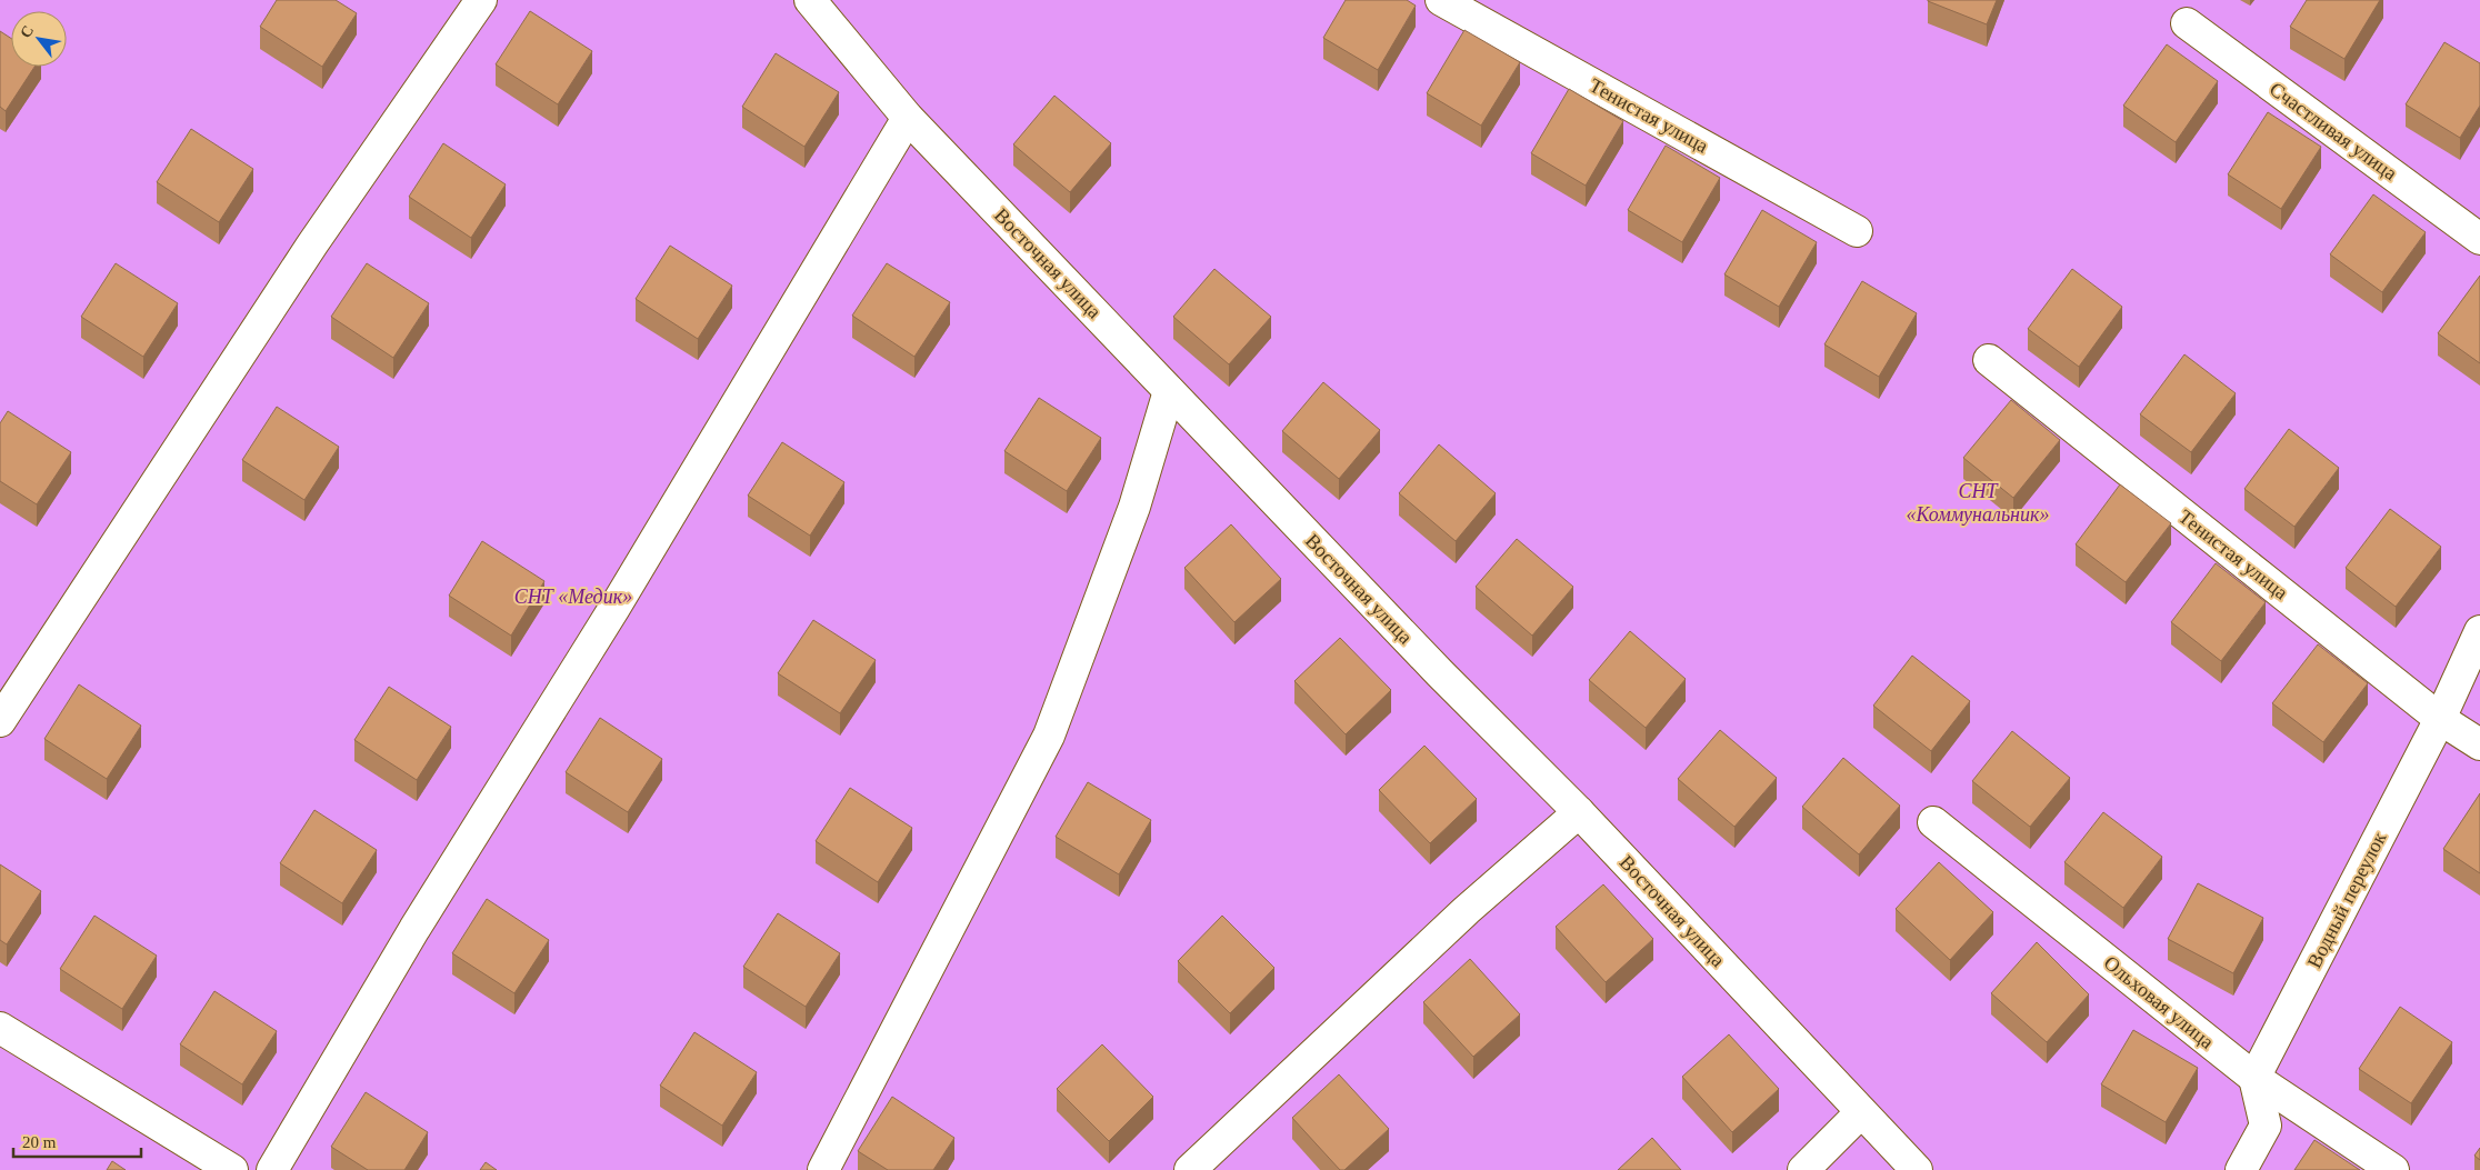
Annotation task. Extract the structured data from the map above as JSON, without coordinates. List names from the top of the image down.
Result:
{
  "streets": {
    "street": [
      "Тенистая улица",
      "Счастливая улица",
      "Восточная улица",
      "Водный переулок",
      "Ольховая улица"
    ]
  },
  "crossings": [
    ["Тенистая улица", "Водный переулок"],
    ["Водный переулок", "Ольховая улица"]
  ],
  "parks": ["СНТ «Коммунальник»", "СНТ «Медик»"],
  "scale_bar": "20 m",
  "north": "top left"
}
